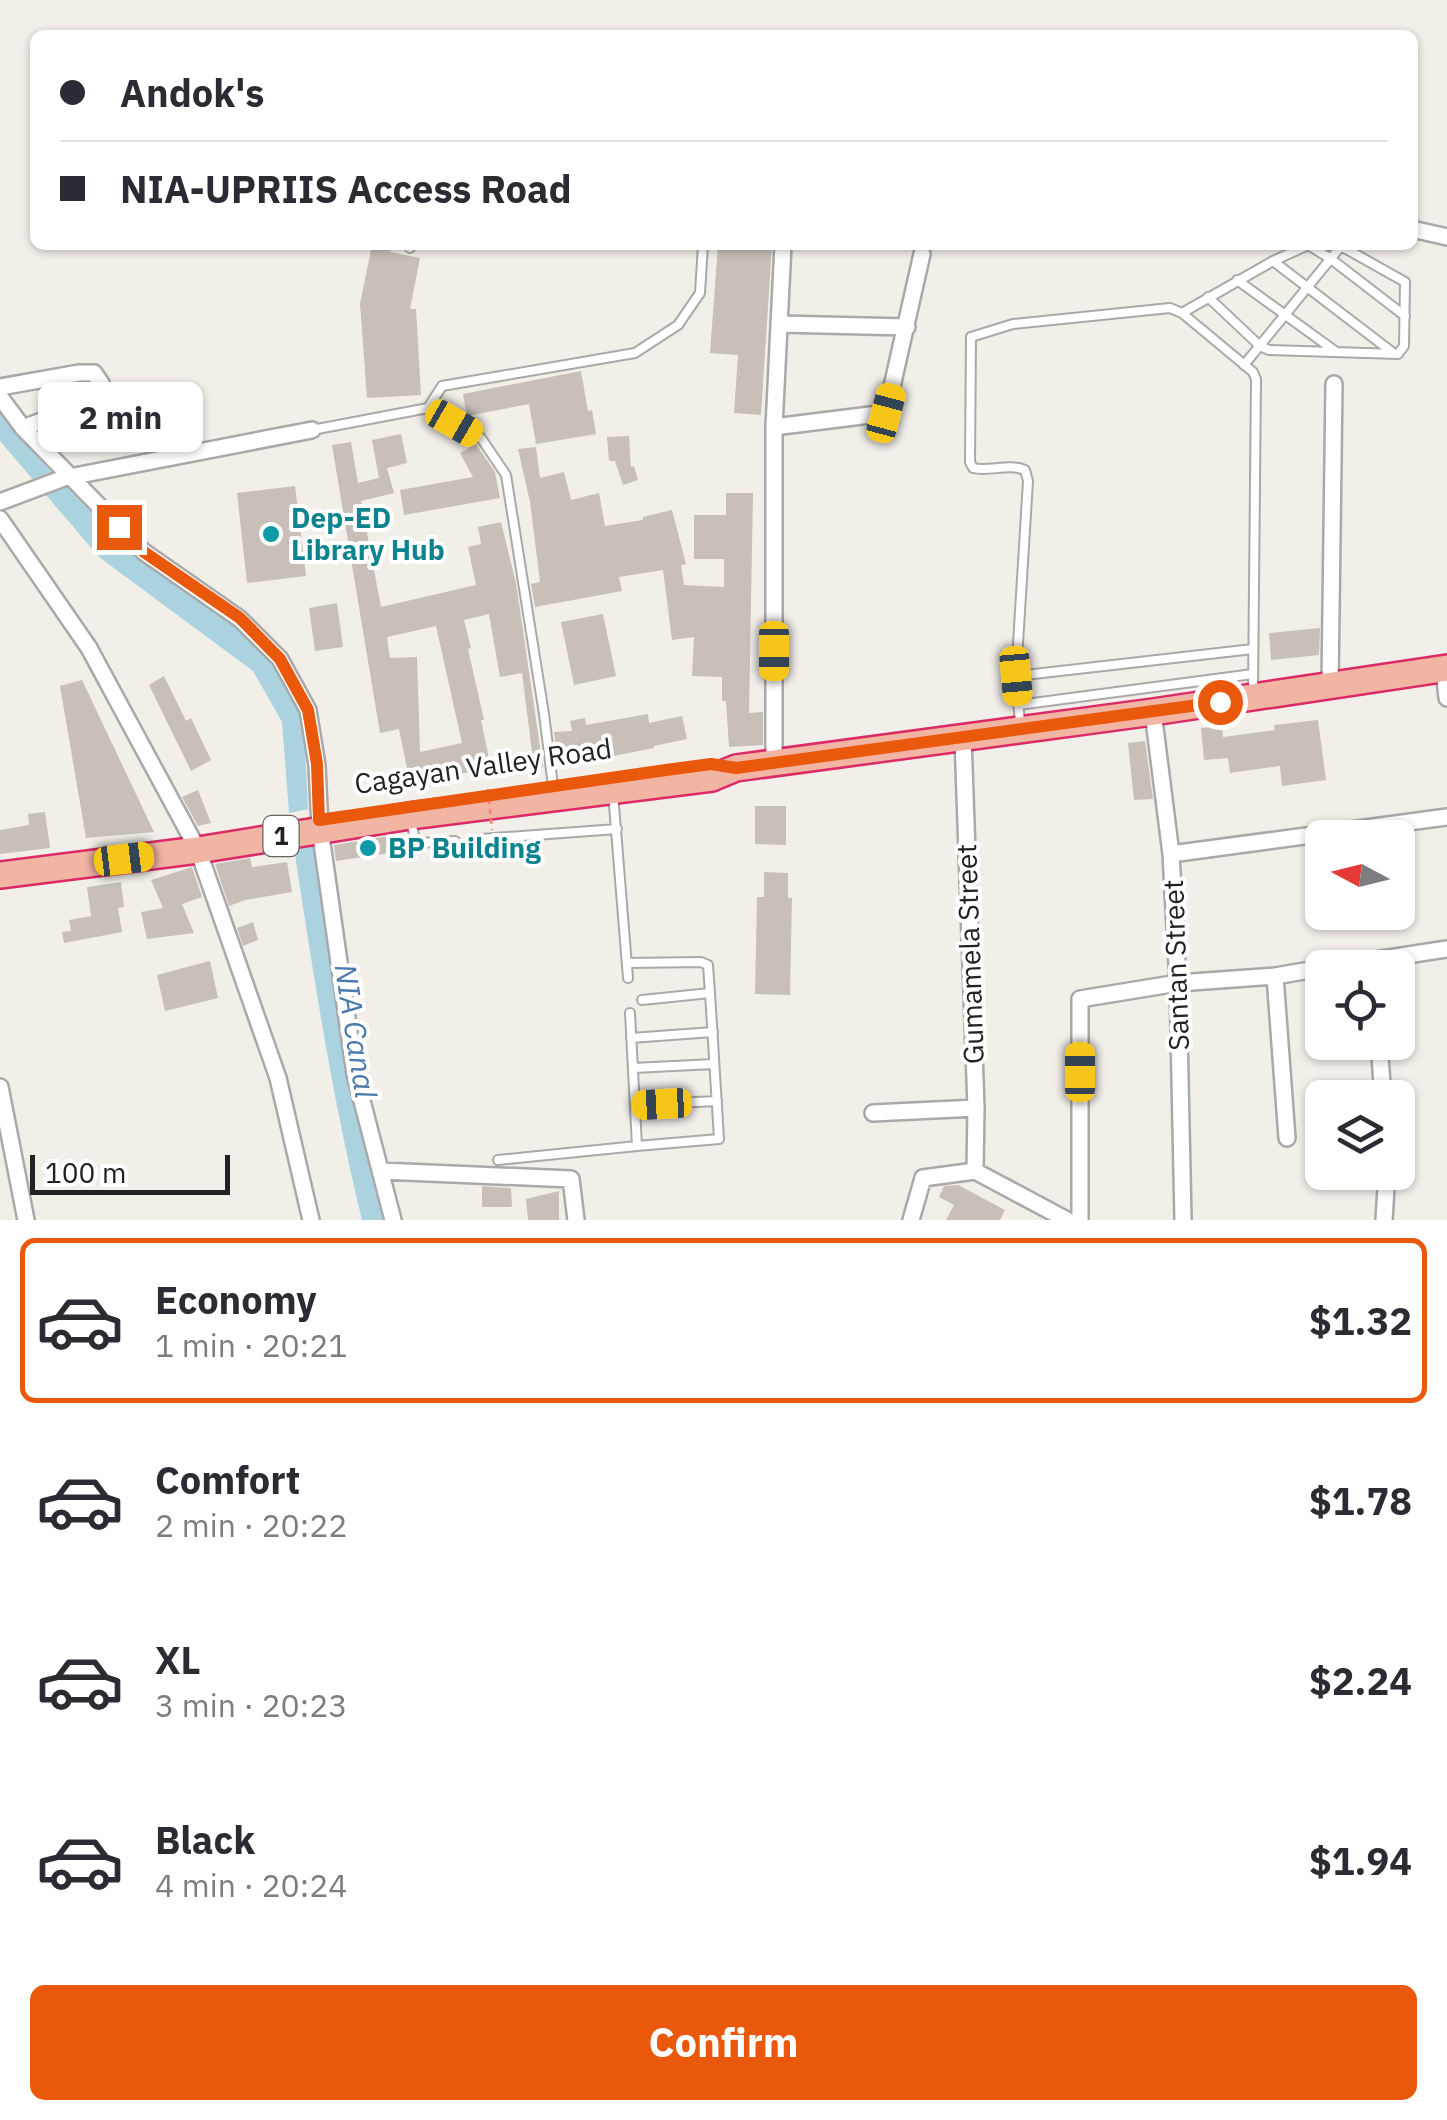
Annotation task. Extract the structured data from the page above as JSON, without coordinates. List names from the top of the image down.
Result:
{
  "streets": {
    "highway": ["Cagayan Valley Road", "1"],
    "street": ["Gumamela Street", "Santan Street"]
  },
  "crossings": [
    ["Cagayan Valley Road", "Gumamela Street"],
    ["Cagayan Valley Road", "Santan Street"]
  ],
  "water": ["NIA Canal"],
  "places": ["Dep-ED Library Hub", "BP Building"],
  "scale_bar": "100 m",
  "north": "left",
  "page": {
    "banner": ["Andok's", "NIA-UPRIIS Access Road"],
    "bubble": "2 min",
    "scale": "100 m",
    "list": [
      {
        "name": "Economy",
        "note": "1 min · 20:21",
        "value": "$1.32"
      },
      {
        "name": "Comfort",
        "note": "2 min · 20:22",
        "value": "$1.78"
      },
      {
        "name": "XL",
        "note": "3 min · 20:23",
        "value": "$2.24"
      },
      {
        "name": "Black",
        "note": "4 min · 20:24",
        "value": "$1.94"
      }
    ],
    "buttons": "Confirm"
  }
}
